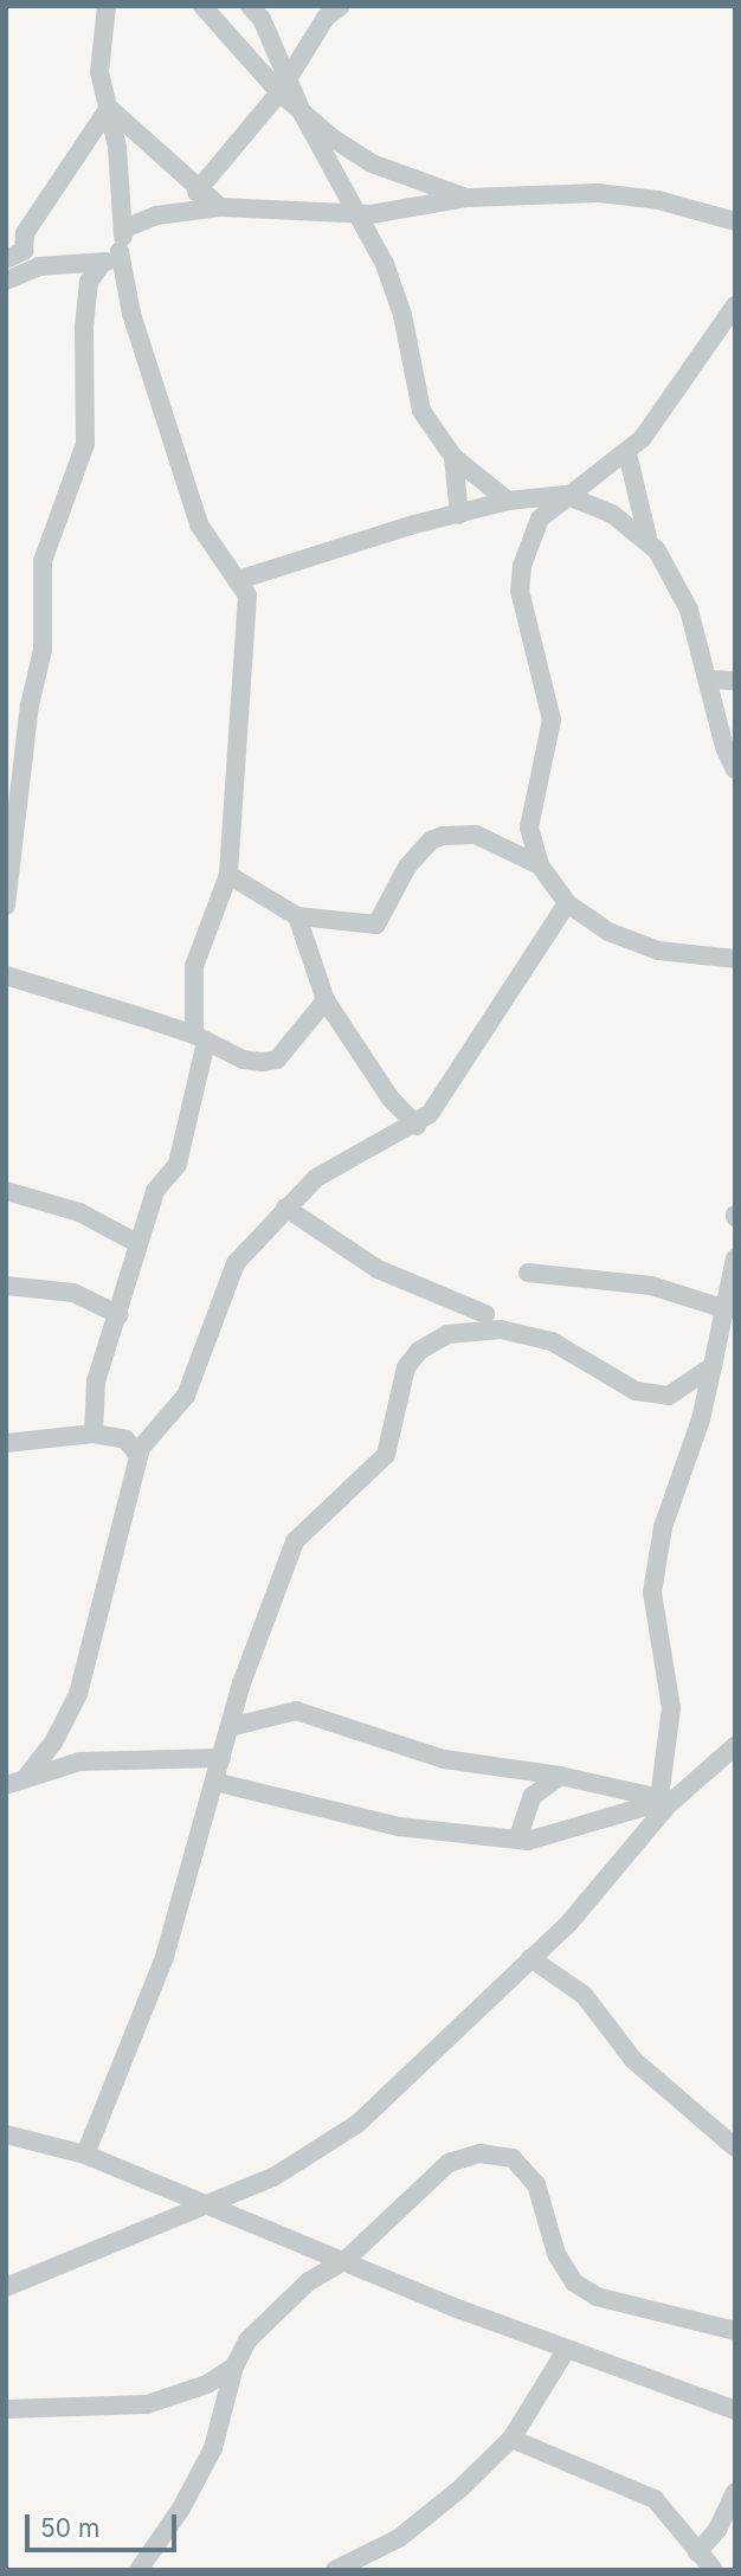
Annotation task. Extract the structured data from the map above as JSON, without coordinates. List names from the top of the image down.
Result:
{
  "scale_bar": "50 m"
}
